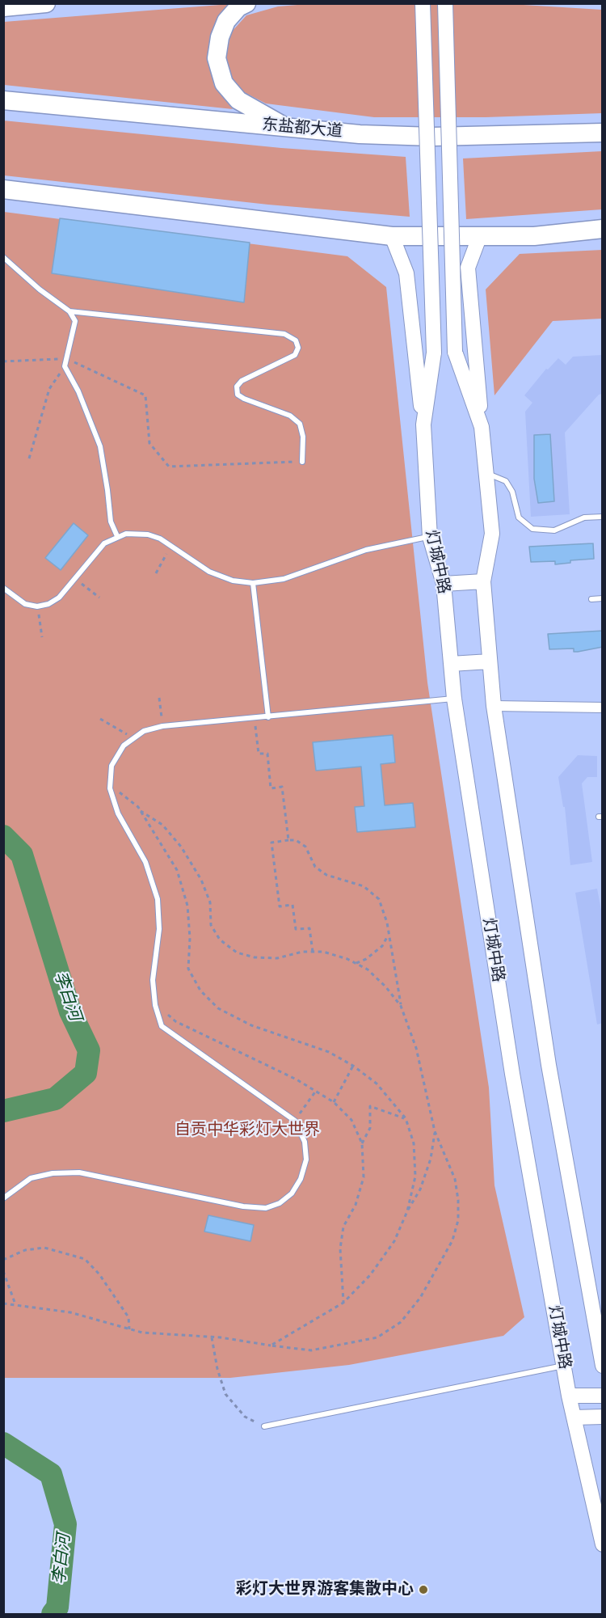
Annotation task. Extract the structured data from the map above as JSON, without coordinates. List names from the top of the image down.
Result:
{
  "streets": {
    "highway": ["东盐都大道"],
    "main road": ["灯城中路"]
  },
  "water": ["李白河"],
  "parks": ["自贡中华彩灯大世界"],
  "places": ["彩灯大世界游客集散中心"]
}
